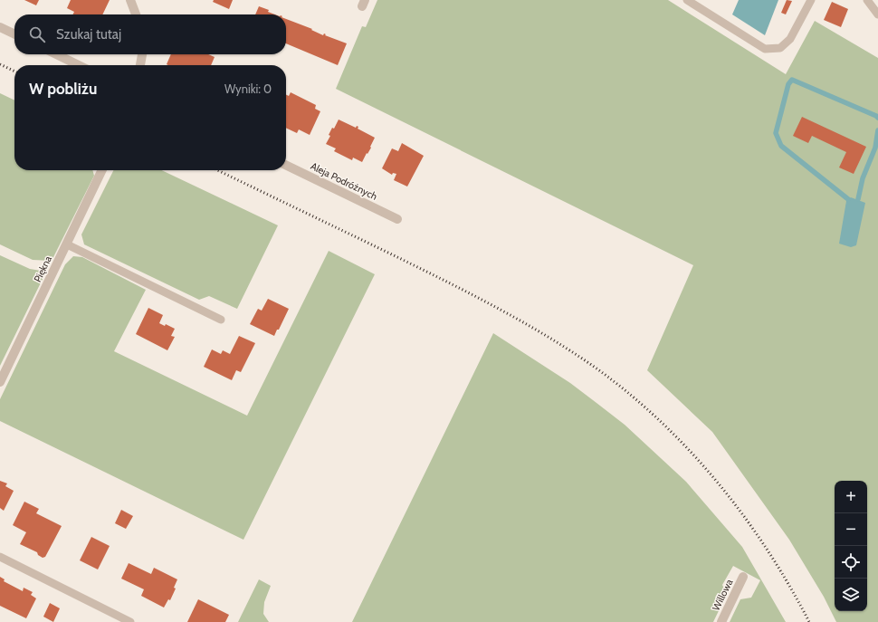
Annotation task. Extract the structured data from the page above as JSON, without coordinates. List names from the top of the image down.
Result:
{
  "streets": {
    "street": ["Aleja Podróżnych", "Piękna", "Willowa"]
  },
  "page": {
    "search": "Szukaj tutaj",
    "heading": ["W pobliżu", "Wyniki: 0"],
    "map_buttons": ["+", "−"]
  }
}
